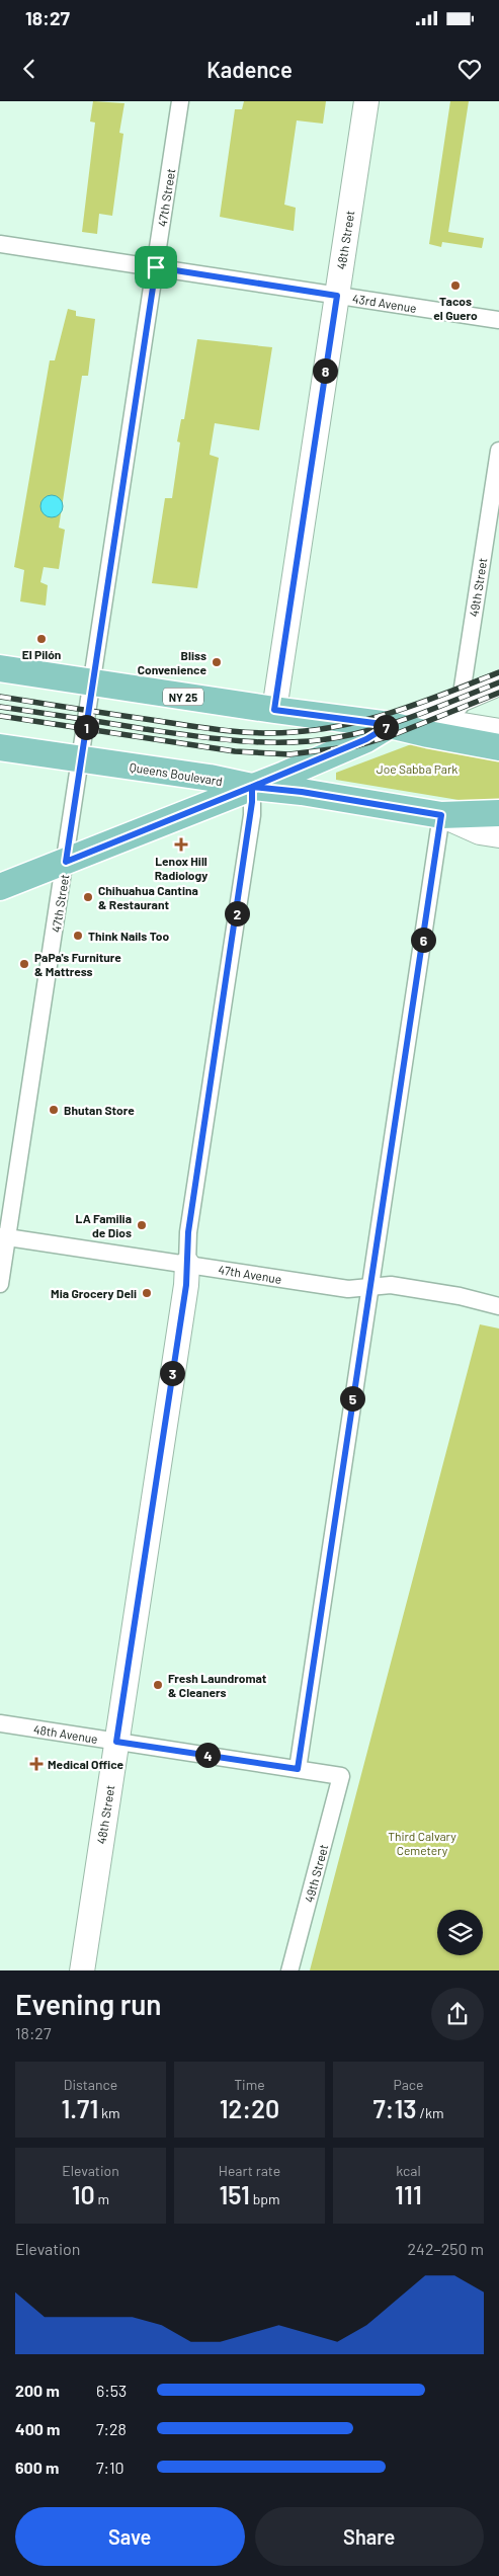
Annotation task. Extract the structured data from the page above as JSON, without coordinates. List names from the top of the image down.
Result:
{
  "streets": {
    "main road": ["NY 25", "Queens Boulevard"],
    "street": [
      "47th Street",
      "48th Street",
      "43rd Avenue",
      "49th Street",
      "47th Avenue",
      "48th Avenue"
    ]
  },
  "crossings": [
    ["47th Street", "43rd Avenue"],
    ["47th Street", "NY 25"],
    ["47th Street", "Queens Boulevard"],
    ["47th Street", "47th Avenue"],
    ["48th Street", "43rd Avenue"],
    ["48th Street", "NY 25"],
    ["48th Street", "Queens Boulevard"],
    ["48th Street", "47th Avenue"],
    ["48th Street", "48th Avenue"],
    ["49th Street", "48th Avenue"]
  ],
  "parks": ["Joe Sabba Park", "Third Calvary Cemetery"],
  "places": {
    "other": [
      "Tacos el Guero",
      "El Pilón",
      "Bliss Convenience",
      "Chihuahua Cantina & Restaurant",
      "Think Nails Too",
      "PaPa's Furniture & Mattress",
      "Bhutan Store",
      "LA Familia de Dios",
      "Mia Grocery Deli",
      "Fresh Laundromat & Cleaners"
    ],
    "health": ["Lenox Hill Radiology", "Medical Office"]
  },
  "page": {
    "status": "18:27",
    "header": "Kadence",
    "pins": [
      "8",
      "1",
      "7",
      "2",
      "6",
      "3",
      "5",
      "4"
    ],
    "heading": ["Evening run", "18:27"],
    "stats": [
      ["Distance", "1.71 km"],
      ["Time", "12:20"],
      ["Pace", "7:13 /km"],
      ["Elevation", "10 m"],
      ["Heart rate", "151 bpm"],
      ["kcal", "111"]
    ],
    "chart": ["Elevation", "242–250 m"],
    "list": [
      {
        "name": "200 m",
        "note": "6:53"
      },
      {
        "name": "400 m",
        "note": "7:28"
      },
      {
        "name": "600 m",
        "note": "7:10"
      }
    ],
    "buttons": ["Save", "Share"]
  }
}
